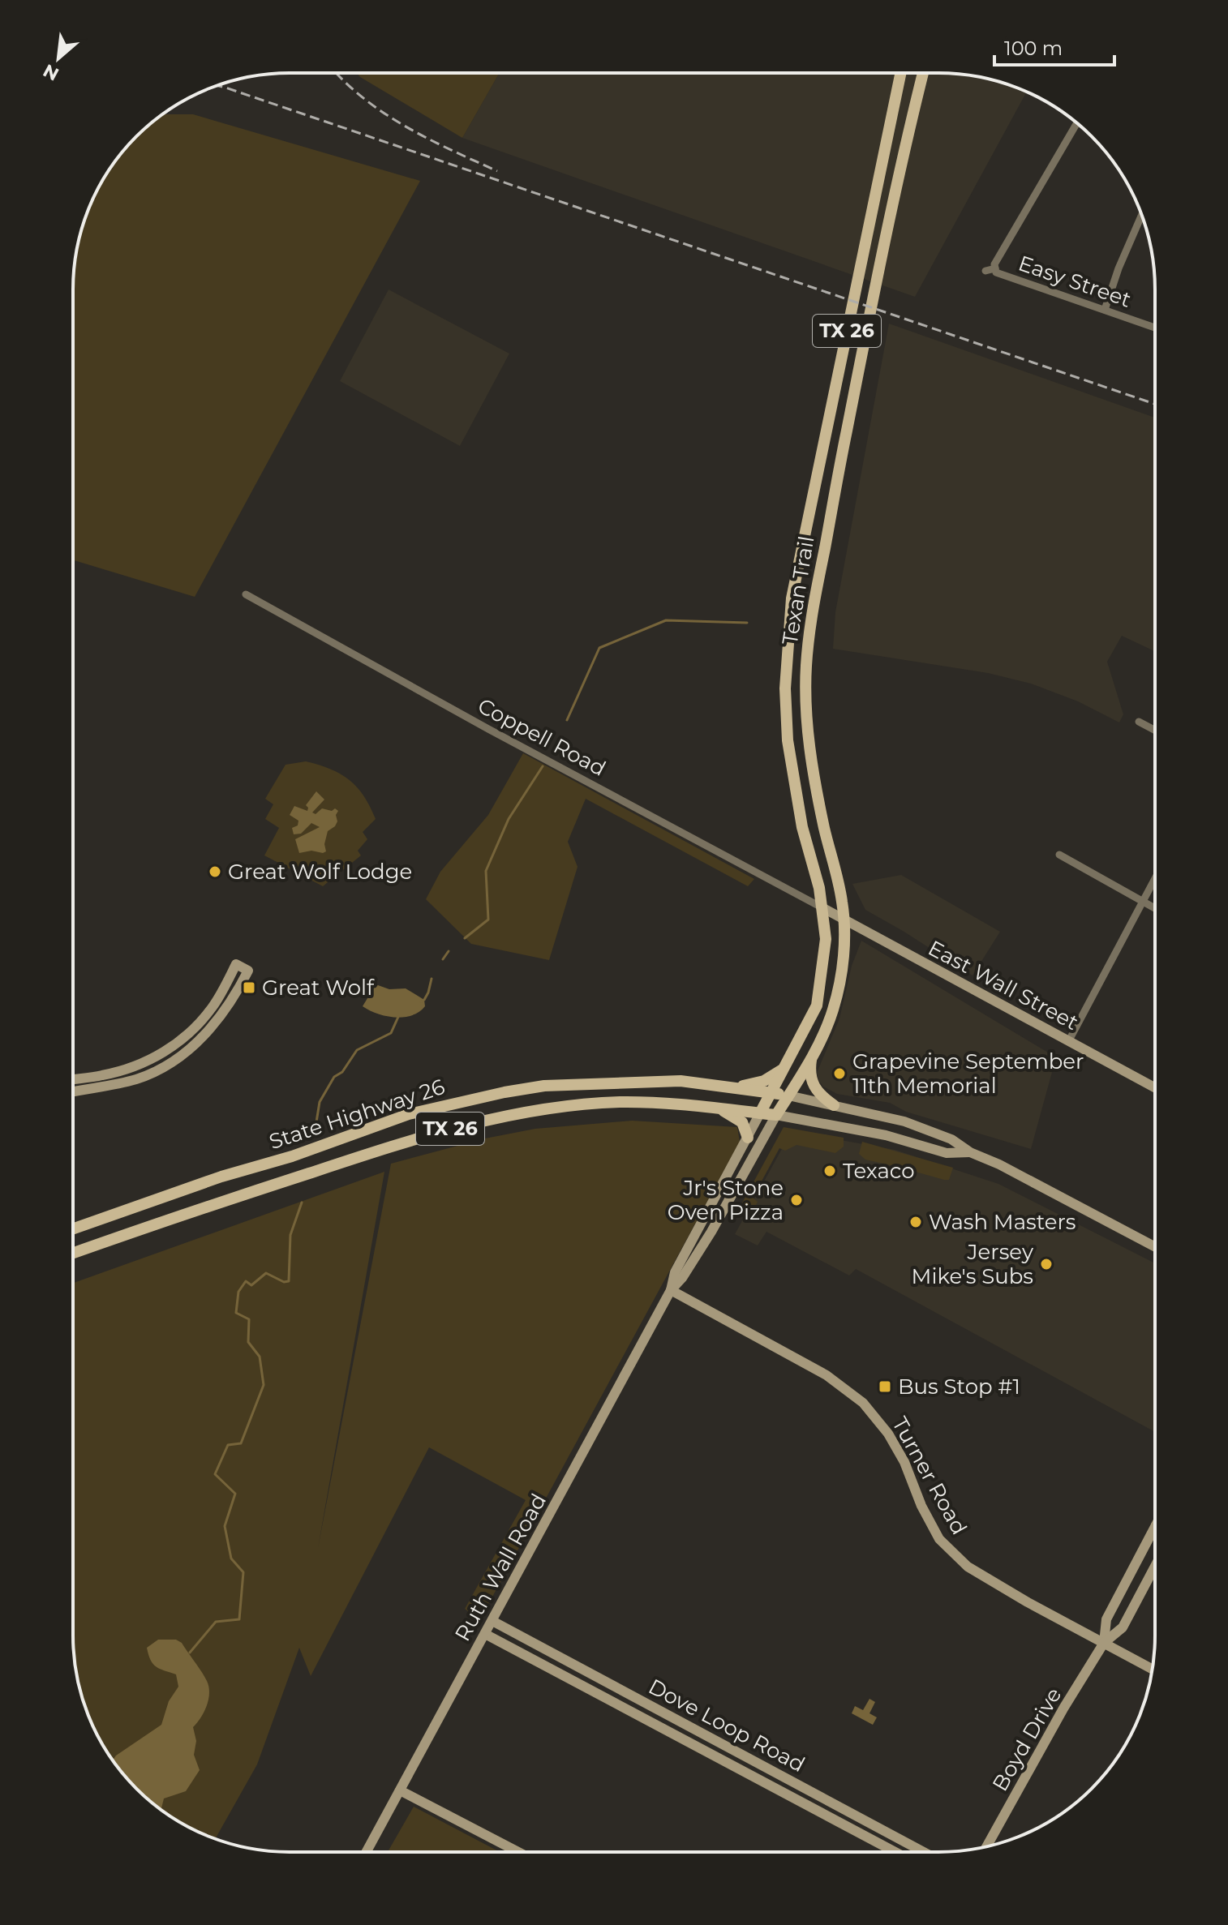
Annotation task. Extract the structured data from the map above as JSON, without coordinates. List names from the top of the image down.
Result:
{
  "streets": {
    "main road": ["TX 26", "Texan Trail", "State Highway 26"],
    "street": [
      "Easy Street",
      "Coppell Road",
      "East Wall Street",
      "Turner Road",
      "Ruth Wall Road",
      "Dove Loop Road",
      "Boyd Drive"
    ]
  },
  "crossings": [
    ["TX 26", "Texan Trail"],
    ["TX 26", "State Highway 26"],
    ["Texan Trail", "Coppell Road"],
    ["Texan Trail", "East Wall Street"],
    ["Texan Trail", "State Highway 26"],
    ["Texan Trail", "Ruth Wall Road"],
    ["Coppell Road", "East Wall Street"],
    ["State Highway 26", "Ruth Wall Road"],
    ["Turner Road", "Ruth Wall Road"],
    ["Turner Road", "Boyd Drive"],
    ["Ruth Wall Road", "Dove Loop Road"]
  ],
  "places": {
    "other": [
      "Great Wolf Lodge",
      "Grapevine September 11th Memorial",
      "Texaco",
      "Jr's Stone Oven Pizza",
      "Wash Masters",
      "Jersey Mike's Subs"
    ],
    "transit": ["Great Wolf", "Bus Stop #1"]
  },
  "scale_bar": "100 m",
  "north": "bottom left"
}
